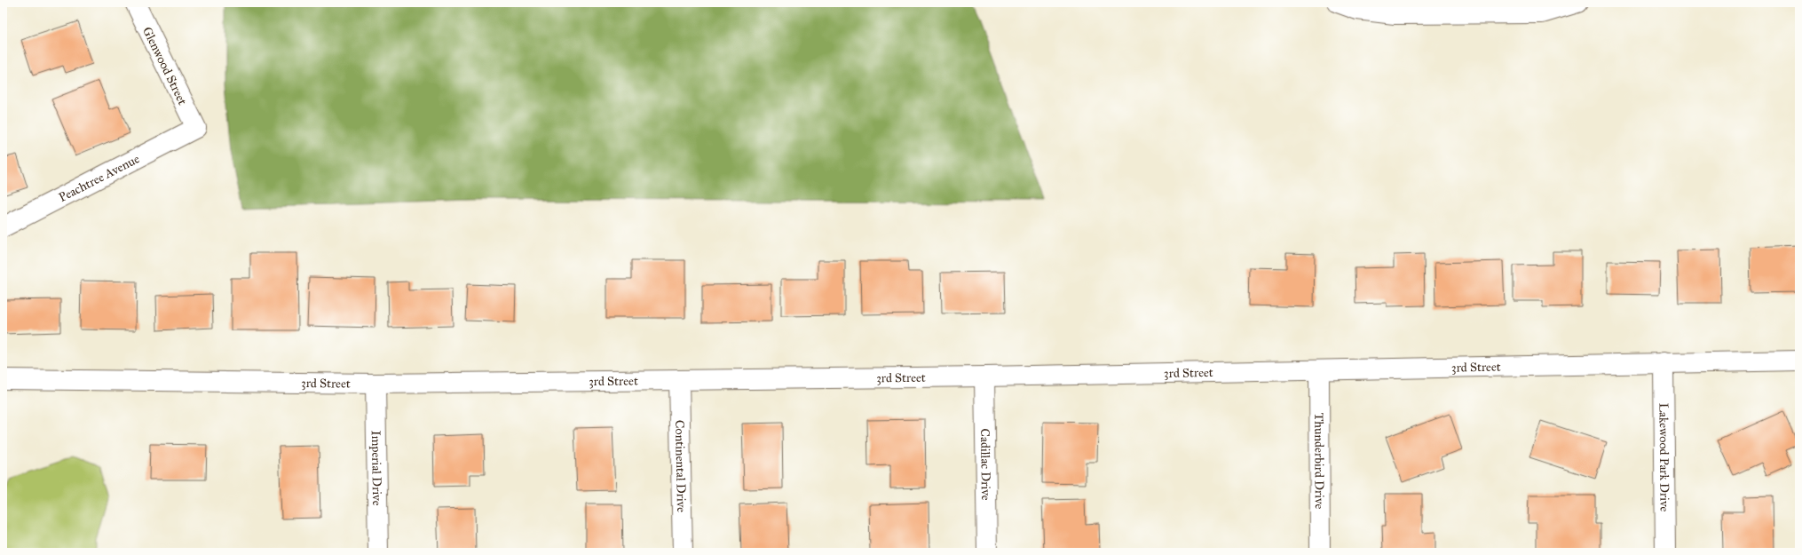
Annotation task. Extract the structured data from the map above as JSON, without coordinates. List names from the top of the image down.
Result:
{
  "streets": {
    "street": [
      "Glenwood Street",
      "Peachtree Avenue",
      "3rd Street",
      "Lakewood Park Drive",
      "Thunderbird Drive",
      "Cadillac Drive",
      "Continental Drive",
      "Imperial Drive"
    ]
  },
  "crossings": [
    ["Glenwood Street", "Peachtree Avenue"],
    ["3rd Street", "Lakewood Park Drive"],
    ["3rd Street", "Thunderbird Drive"],
    ["3rd Street", "Cadillac Drive"],
    ["3rd Street", "Continental Drive"],
    ["3rd Street", "Imperial Drive"]
  ]
}
